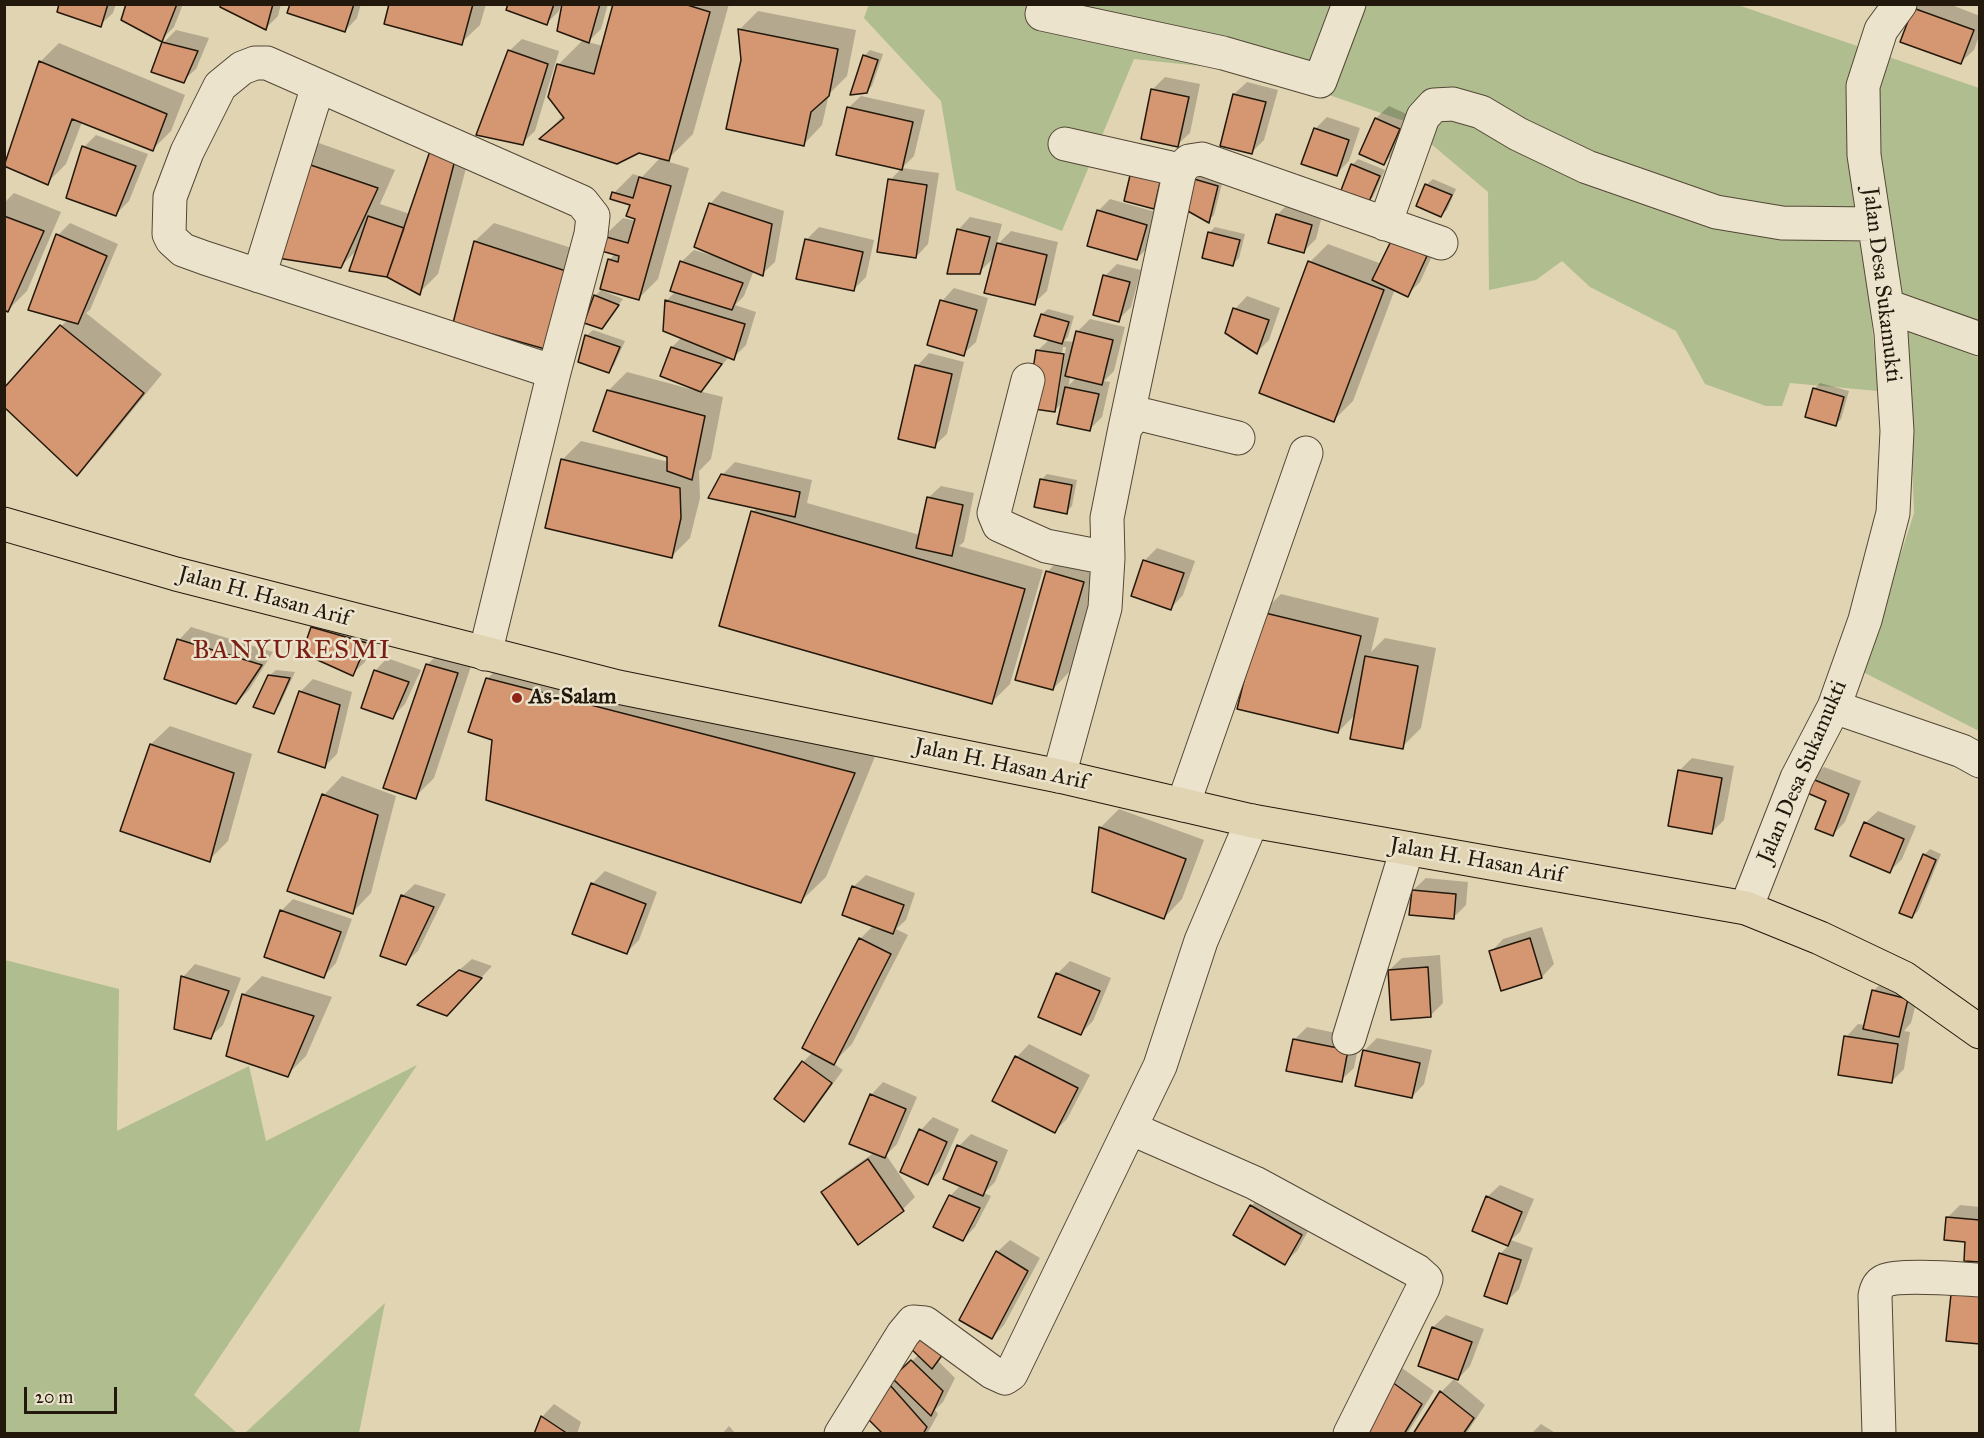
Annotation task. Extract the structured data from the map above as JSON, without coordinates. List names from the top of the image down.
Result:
{
  "streets": {
    "main road": ["Jalan H. Hasan Arif"],
    "street": ["Jalan Desa Sukamukti"]
  },
  "crossings": [
    ["Jalan Desa Sukamukti", "Jalan H. Hasan Arif"]
  ],
  "districts": ["BANYURESMI"],
  "places": ["As-Salam"],
  "scale_bar": "20 m"
}
